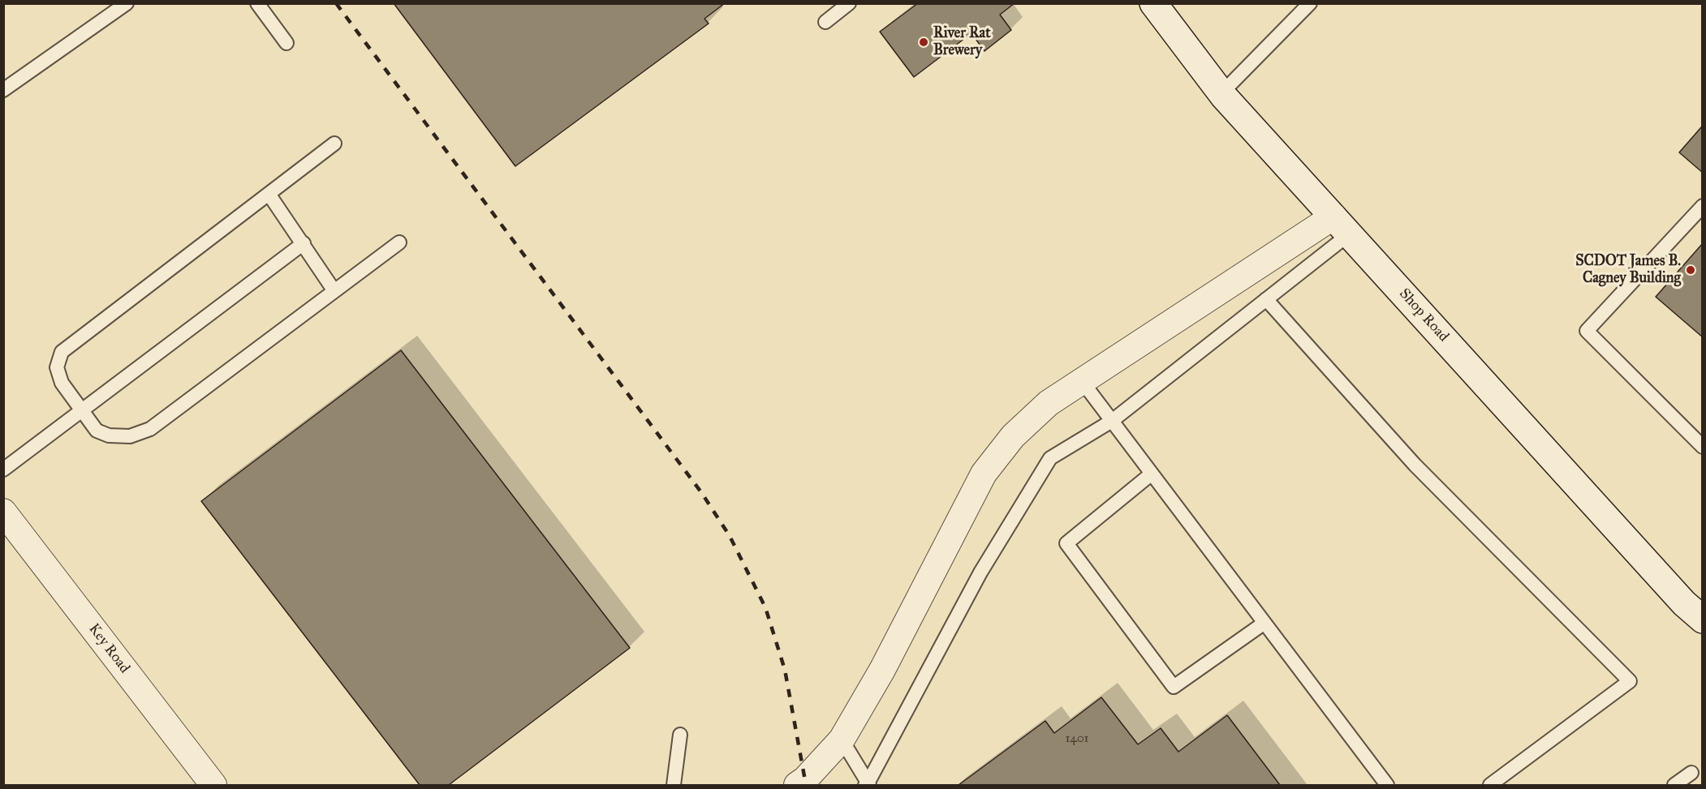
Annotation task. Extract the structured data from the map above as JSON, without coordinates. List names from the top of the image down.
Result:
{
  "streets": {
    "street": ["Shop Road", "Key Road"]
  },
  "places": ["River Rat Brewery", "SCDOT James B. Cagney Building"],
  "house_numbers": ["1401"]
}
